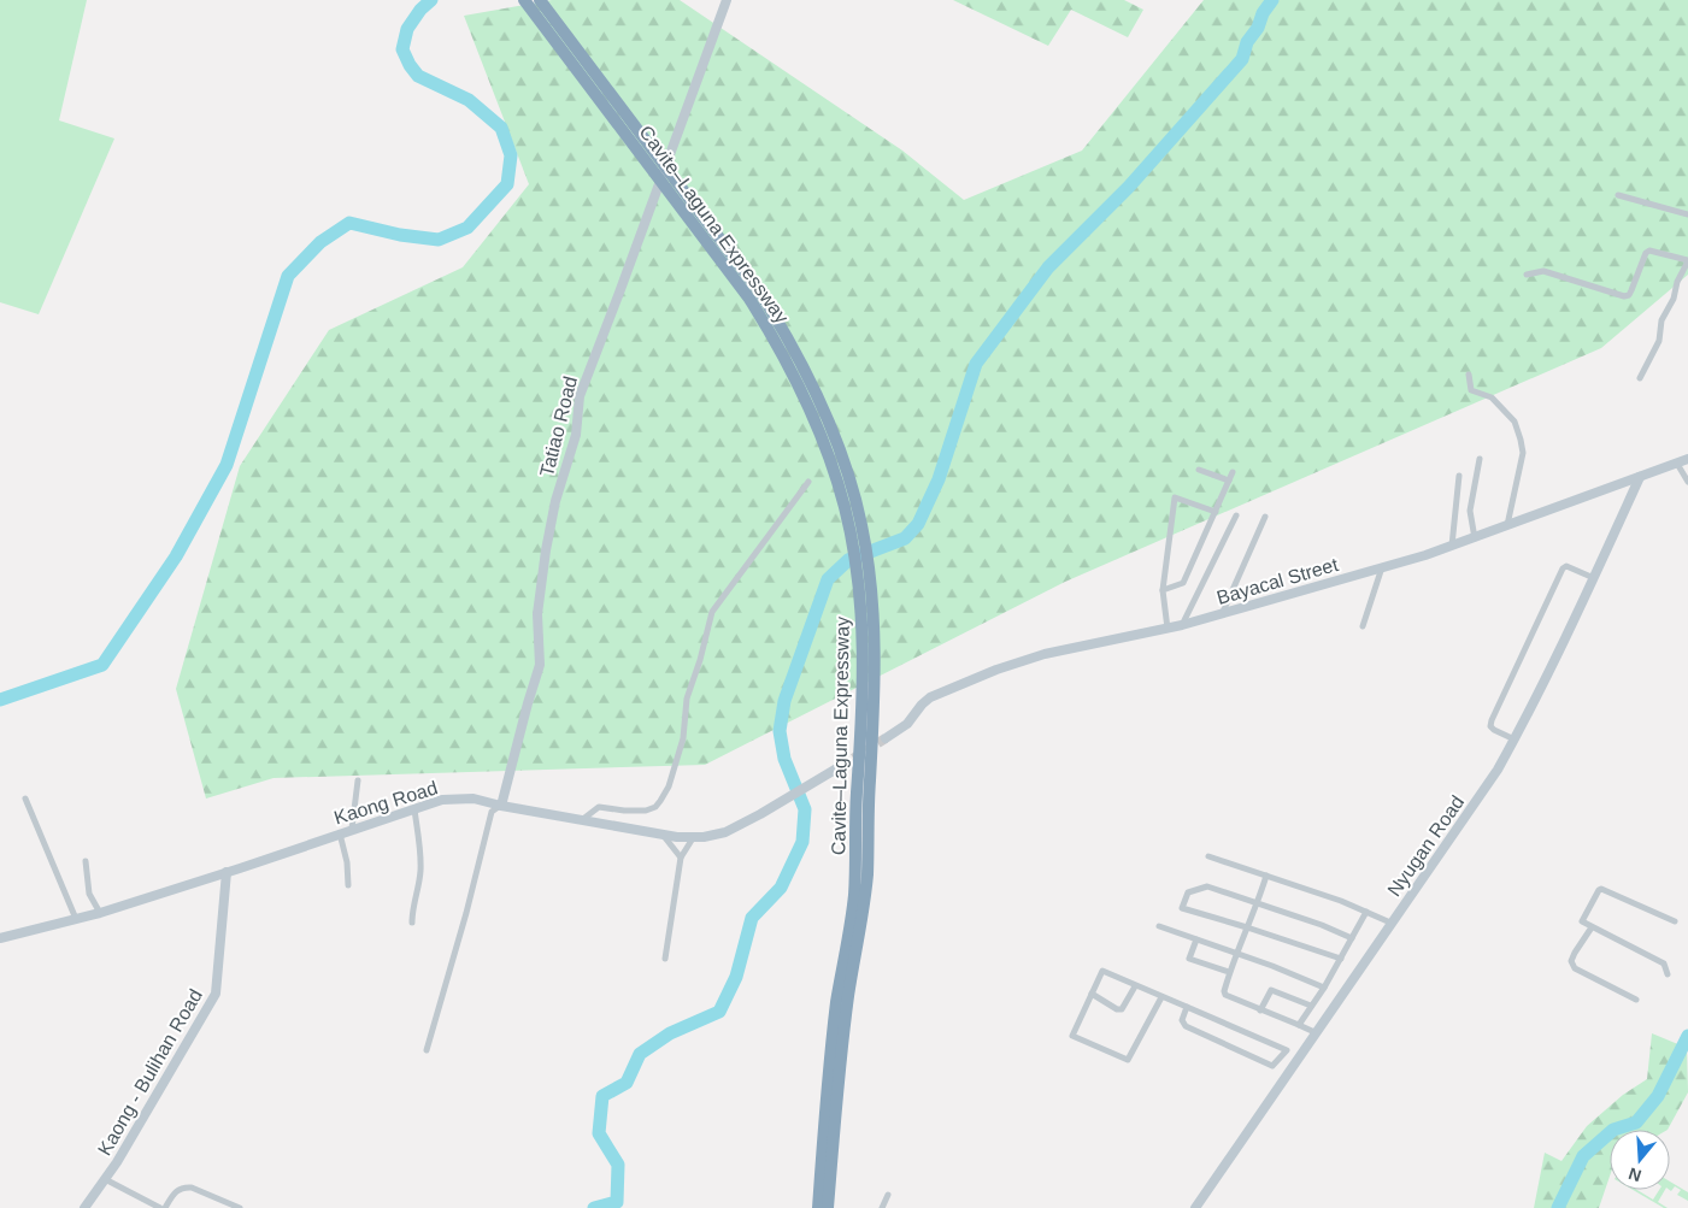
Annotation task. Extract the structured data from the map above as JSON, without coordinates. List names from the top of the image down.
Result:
{
  "streets": {
    "highway": ["Cavite–Laguna Expressway"],
    "main road": [
      "Tatiao Road",
      "Bayacal Street",
      "Kaong Road",
      "Nyugan Road",
      "Kaong - Bulihan Road"
    ]
  },
  "crossings": [
    ["Tatiao Road", "Kaong Road"],
    ["Bayacal Street", "Nyugan Road"],
    ["Kaong Road", "Kaong - Bulihan Road"]
  ],
  "north": "bottom"
}
